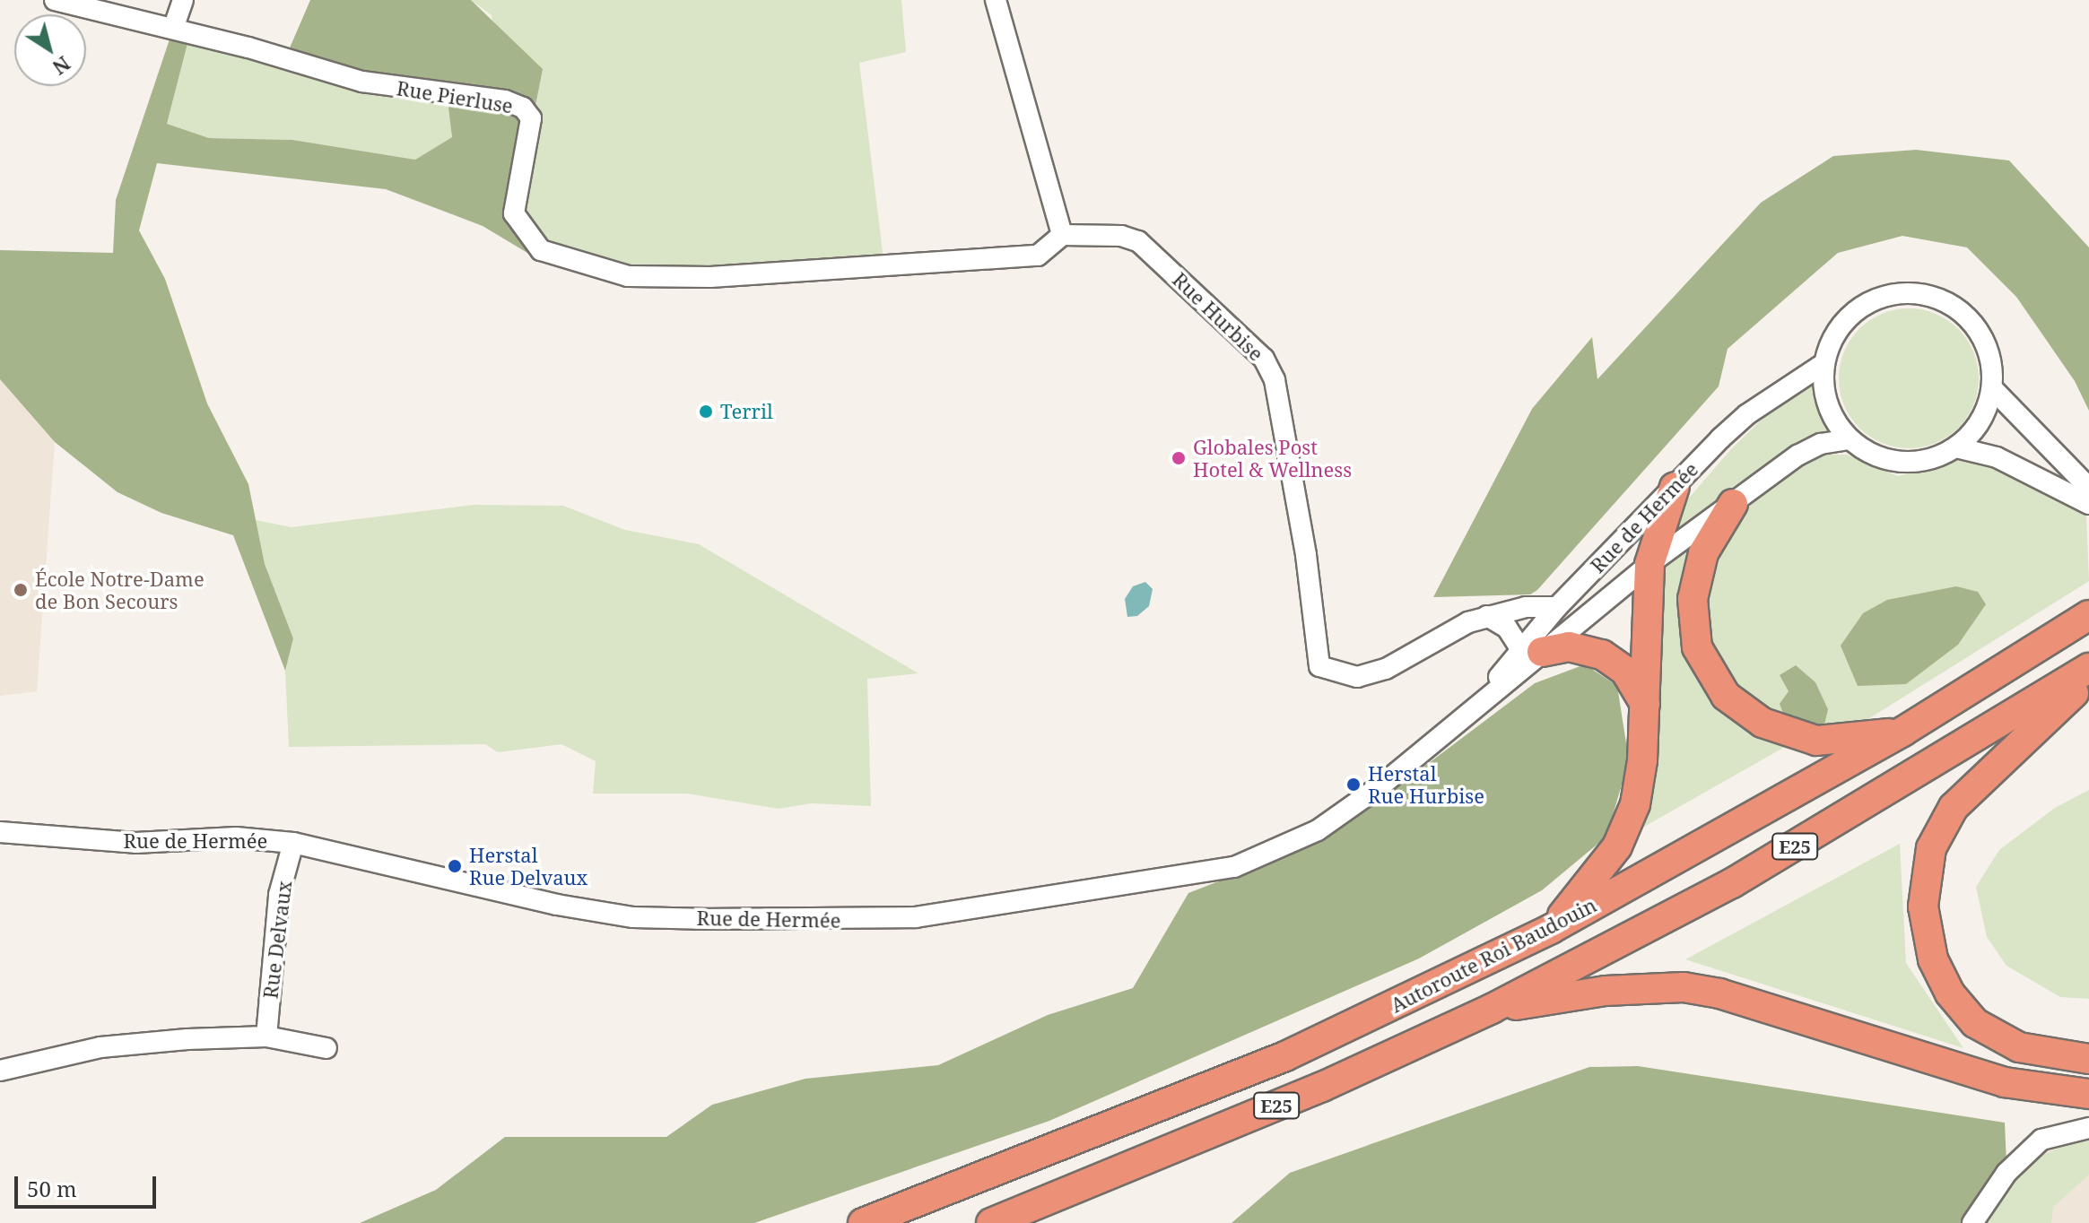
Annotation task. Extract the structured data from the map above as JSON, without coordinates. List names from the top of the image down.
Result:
{
  "streets": {
    "highway": ["E25", "Autoroute Roi Baudouin"],
    "street": [
      "Rue Pierluse",
      "Rue Hurbise",
      "Rue de Hermée",
      "Rue Delvaux"
    ]
  },
  "crossings": [
    ["Rue Pierluse", "Rue Hurbise"],
    ["Rue Hurbise", "Rue de Hermée"],
    ["Rue de Hermée", "Rue Delvaux"]
  ],
  "places": [
    "Terril",
    "Globales Post Hotel & Wellness",
    "École Notre-Dame de Bon Secours",
    "Herstal Rue Hurbise",
    "Herstal Rue Delvaux"
  ],
  "scale_bar": "50 m",
  "north": "bottom right"
}
